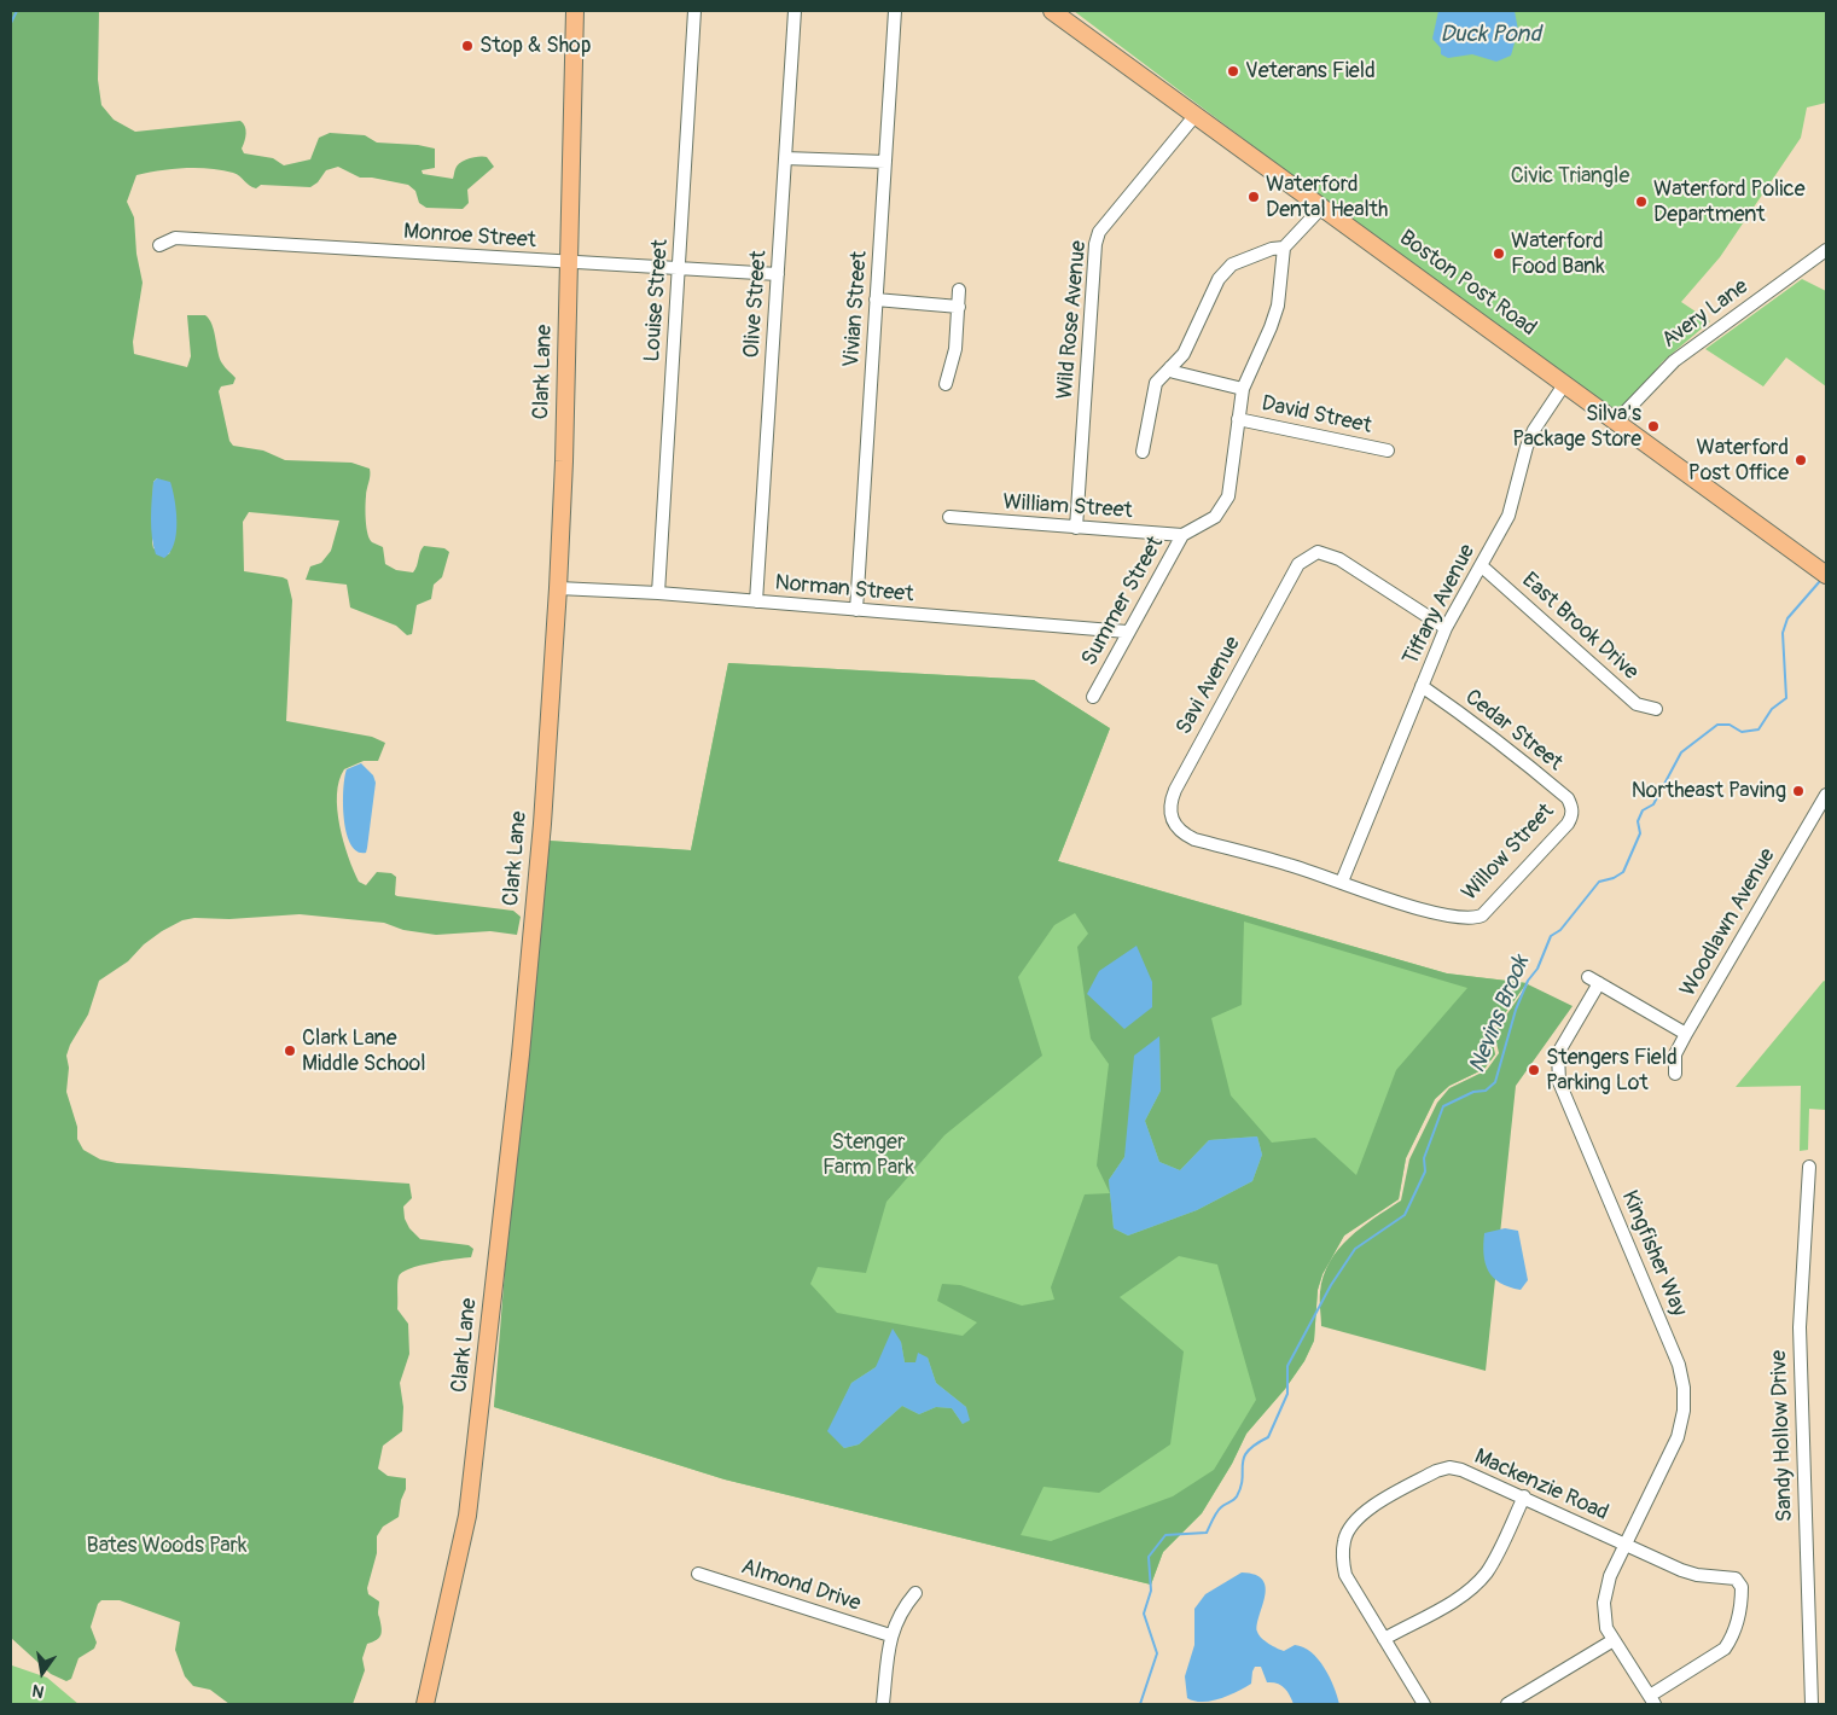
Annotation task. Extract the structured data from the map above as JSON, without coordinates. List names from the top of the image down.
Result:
{
  "streets": {
    "main road": ["Boston Post Road", "Clark Lane"],
    "street": [
      "Monroe Street",
      "Louise Street",
      "Olive Street",
      "Vivian Street",
      "Avery Lane",
      "Wild Rose Avenue",
      "David Street",
      "William Street",
      "Norman Street",
      "Summer Street",
      "Tiffany Avenue",
      "East Brook Drive",
      "Savi Avenue",
      "Cedar Street",
      "Willow Street",
      "Woodlawn Avenue",
      "Kingfisher Way",
      "Sandy Hollow Drive",
      "Mackenzie Road",
      "Almond Drive"
    ]
  },
  "crossings": [
    ["Monroe Street", "Louise Street"],
    ["Monroe Street", "Olive Street"],
    ["Monroe Street", "Clark Lane"],
    ["Boston Post Road", "Avery Lane"],
    ["Boston Post Road", "Wild Rose Avenue"],
    ["Boston Post Road", "Tiffany Avenue"],
    ["Louise Street", "Norman Street"],
    ["Olive Street", "Norman Street"],
    ["Vivian Street", "Norman Street"],
    ["Wild Rose Avenue", "William Street"],
    ["Clark Lane", "Norman Street"],
    ["David Street", "Summer Street"],
    ["William Street", "Summer Street"],
    ["Norman Street", "Summer Street"],
    ["Tiffany Avenue", "East Brook Drive"],
    ["Tiffany Avenue", "Savi Avenue"],
    ["Tiffany Avenue", "Cedar Street"],
    ["Savi Avenue", "Willow Street"],
    ["Cedar Street", "Willow Street"],
    ["Woodlawn Avenue", "Kingfisher Way"],
    ["Kingfisher Way", "Mackenzie Road"]
  ],
  "water": ["Duck Pond", "Nevins Brook"],
  "parks": ["Civic Triangle", "Stenger Farm Park", "Bates Woods Park"],
  "places": [
    "Stop & Shop",
    "Veterans Field",
    "Waterford Dental Health",
    "Waterford Police Department",
    "Waterford Food Bank",
    "Silva's Package Store",
    "Waterford Post Office",
    "Northeast Paving",
    "Clark Lane Middle School",
    "Stengers Field Parking Lot"
  ],
  "north": "bottom"
}
